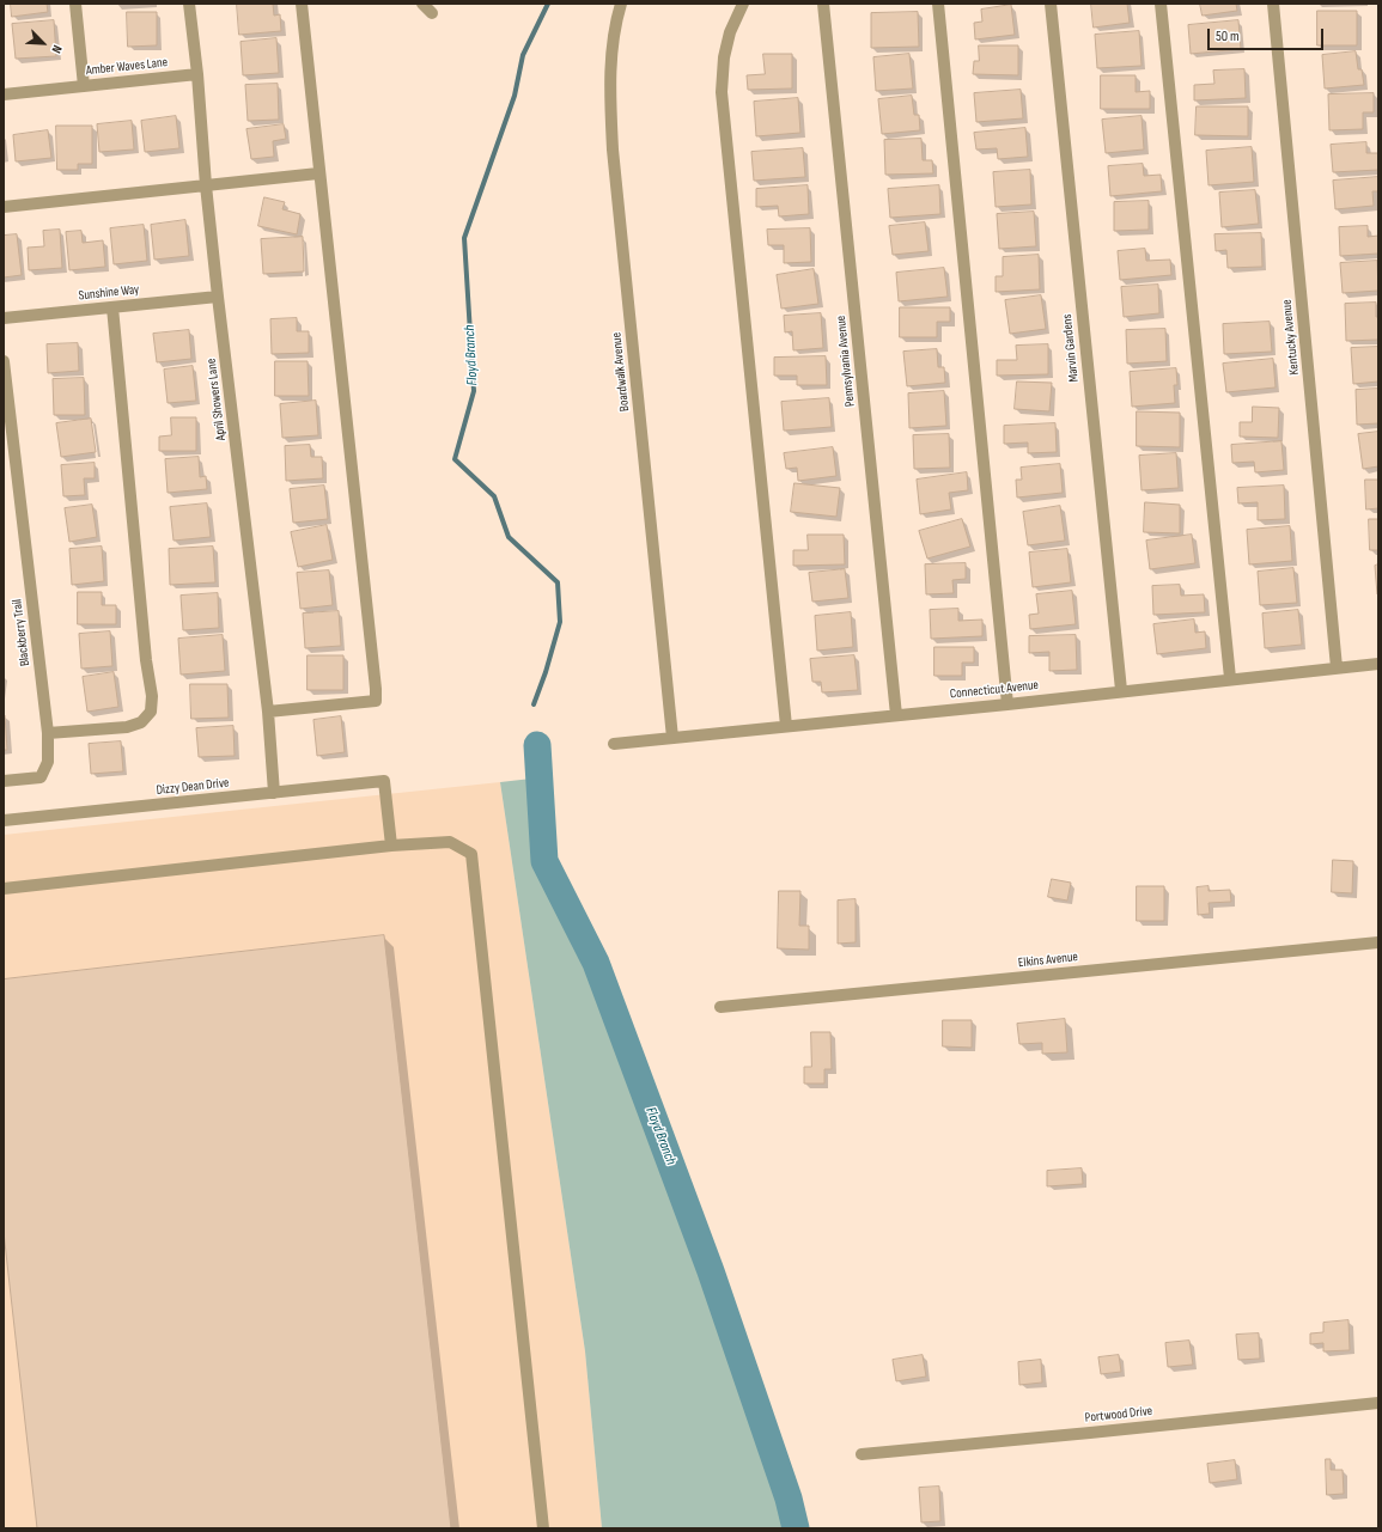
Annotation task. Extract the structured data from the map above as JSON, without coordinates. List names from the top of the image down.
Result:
{
  "streets": {
    "street": [
      "Amber Waves Lane",
      "Sunshine Way",
      "Kentucky Avenue",
      "Marvin Gardens",
      "Pennsylvania Avenue",
      "Boardwalk Avenue",
      "April Showers Lane",
      "Blackberry Trail",
      "Connecticut Avenue",
      "Dizzy Dean Drive",
      "Elkins Avenue",
      "Portwood Drive"
    ]
  },
  "crossings": [
    ["Amber Waves Lane", "April Showers Lane"],
    ["Sunshine Way", "April Showers Lane"],
    ["Kentucky Avenue", "Connecticut Avenue"],
    ["Marvin Gardens", "Connecticut Avenue"],
    ["Pennsylvania Avenue", "Connecticut Avenue"],
    ["Boardwalk Avenue", "Connecticut Avenue"],
    ["April Showers Lane", "Dizzy Dean Drive"]
  ],
  "water": ["Floyd Branch"],
  "scale_bar": "50 m",
  "north": "bottom right"
}
